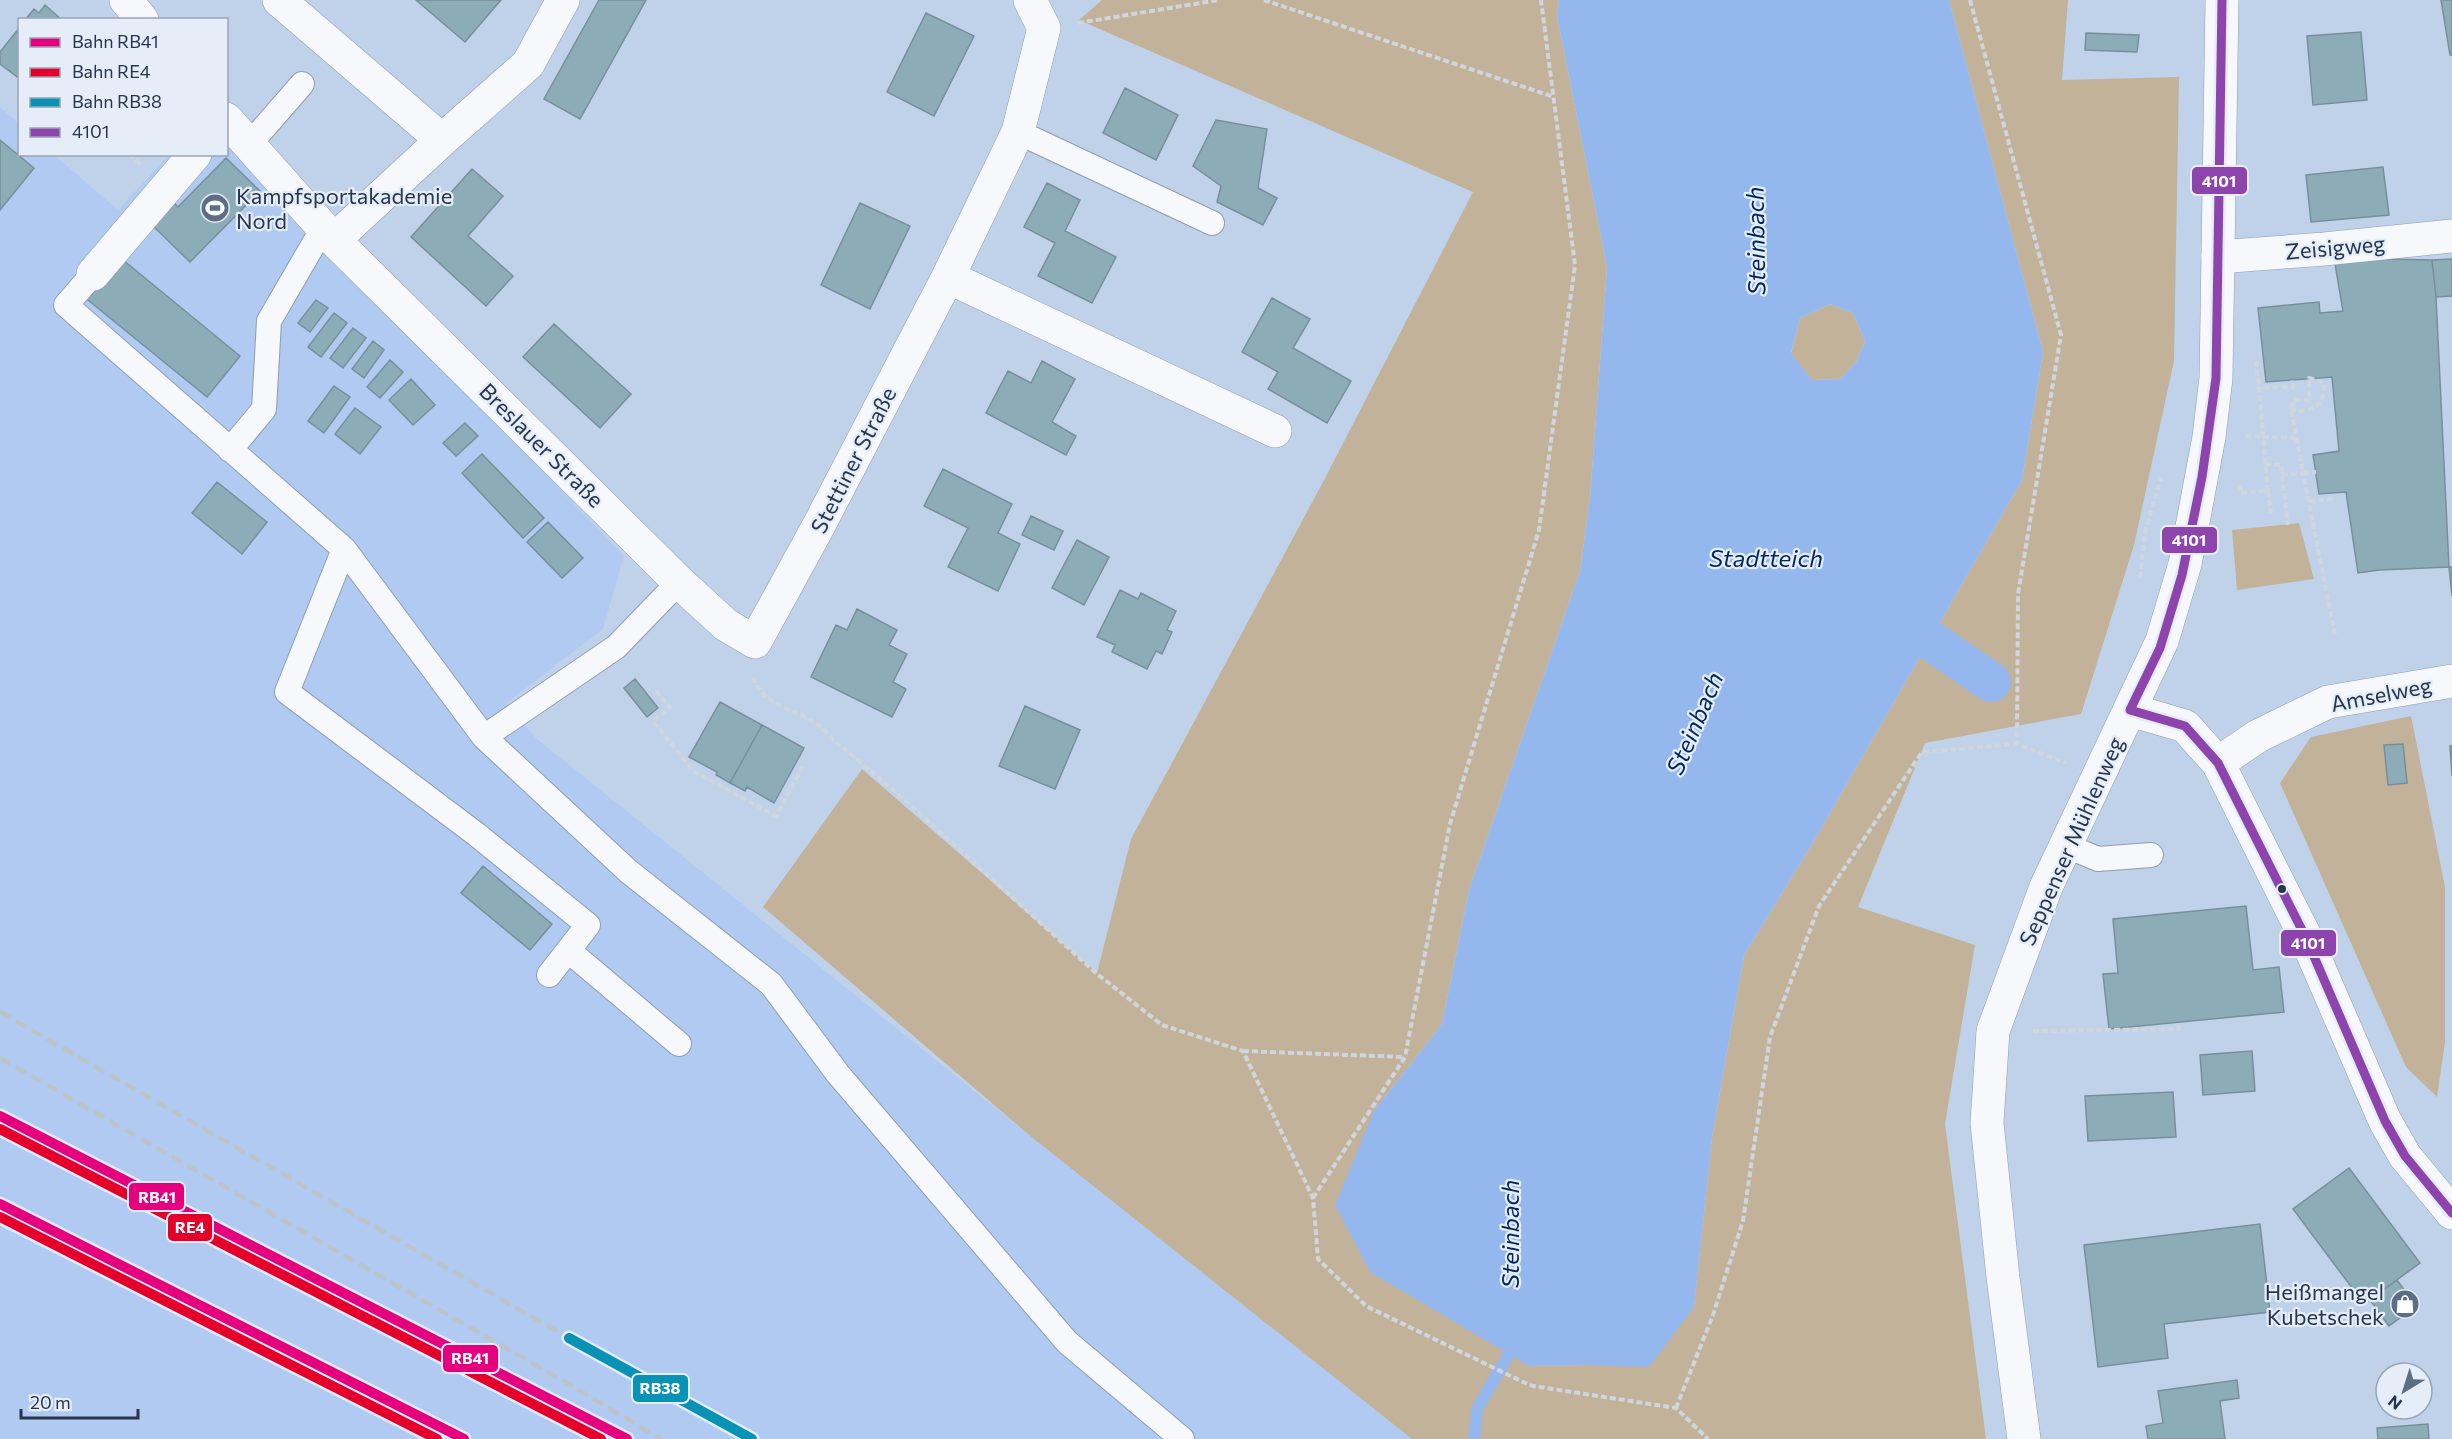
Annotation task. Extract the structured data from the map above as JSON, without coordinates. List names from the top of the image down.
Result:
{
  "streets": {
    "street": [
      "Zeisigweg",
      "Breslauer Straße",
      "Stettiner Straße",
      "Amselweg",
      "Seppenser Mühlenweg"
    ]
  },
  "crossings": [
    ["Zeisigweg", "Seppenser Mühlenweg"],
    ["Breslauer Straße", "Stettiner Straße"]
  ],
  "water": ["Steinbach", "Stadtteich"],
  "places": {
    "sports": ["Kampfsportakademie Nord"],
    "shop": ["Heißmangel Kubetschek"]
  },
  "lines": [
    "transit line 4101",
    "rail line RB41",
    "rail line RE4",
    "rail line RB38"
  ],
  "legend": [
    "Bahn RB41",
    "Bahn RE4",
    "Bahn RB38",
    "4101"
  ],
  "scale_bar": "20 m",
  "north": "bottom left"
}
